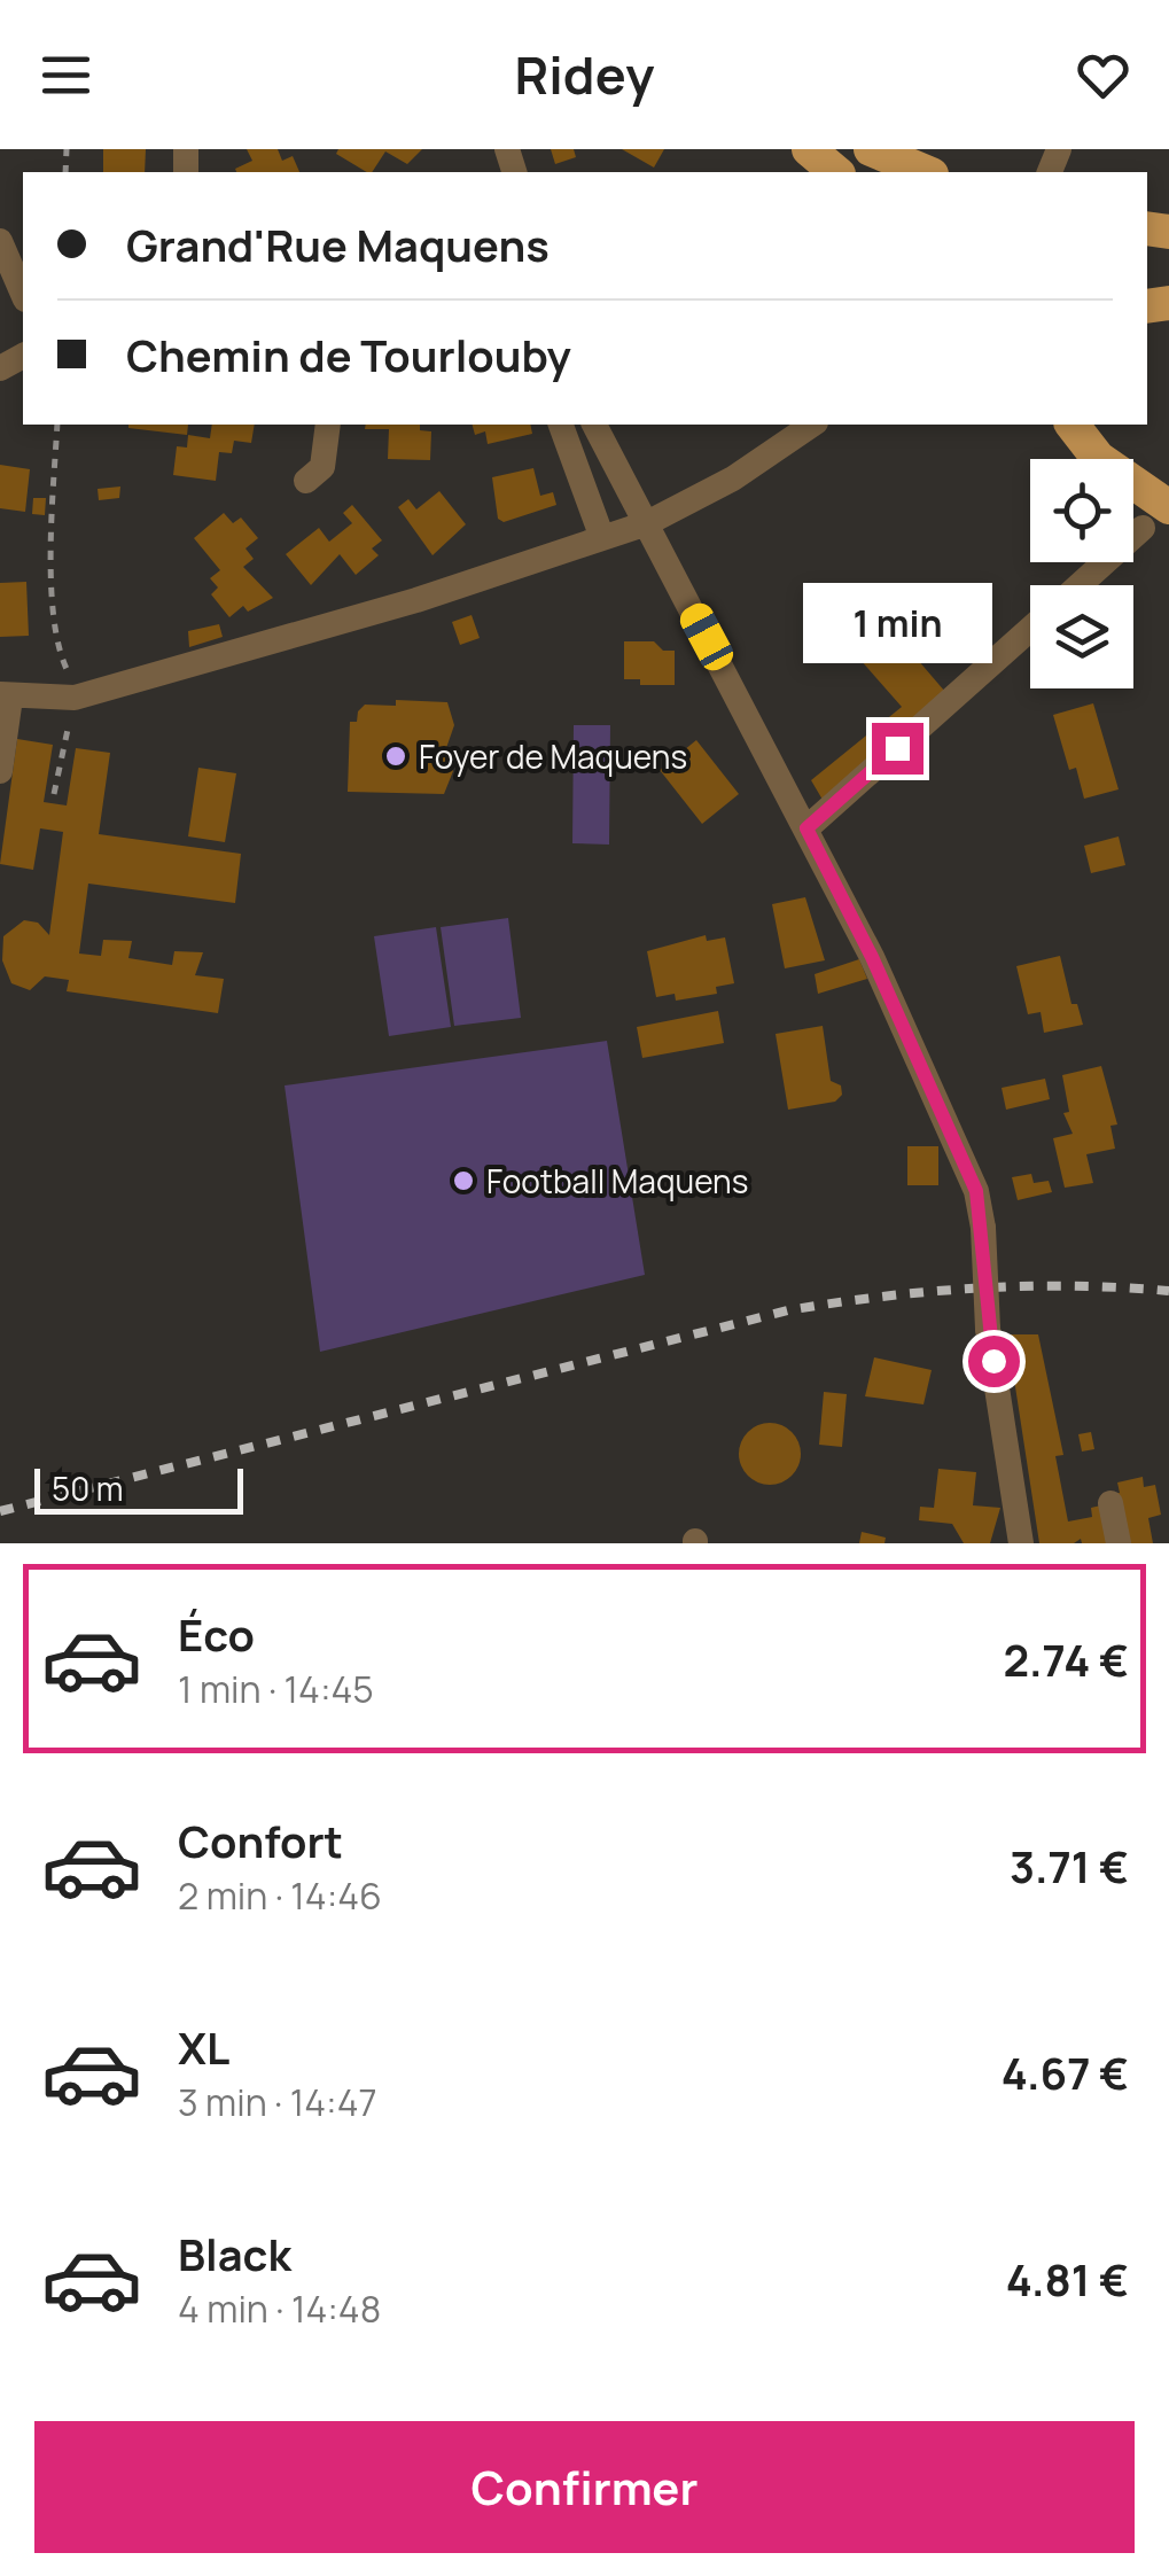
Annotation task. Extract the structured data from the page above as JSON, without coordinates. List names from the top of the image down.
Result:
{
  "places": ["Foyer de Maquens", "Football Maquens"],
  "scale_bar": "50 m",
  "page": {
    "header": "Ridey",
    "banner": ["Grand'Rue Maquens", "Chemin de Tourlouby"],
    "bubble": "1 min",
    "scale": "50 m",
    "list": [
      {
        "name": "Éco",
        "note": "1 min · 14:45",
        "value": "2.74 €"
      },
      {
        "name": "Confort",
        "note": "2 min · 14:46",
        "value": "3.71 €"
      },
      {
        "name": "XL",
        "note": "3 min · 14:47",
        "value": "4.67 €"
      },
      {
        "name": "Black",
        "note": "4 min · 14:48",
        "value": "4.81 €"
      }
    ],
    "buttons": "Confirmer"
  }
}
